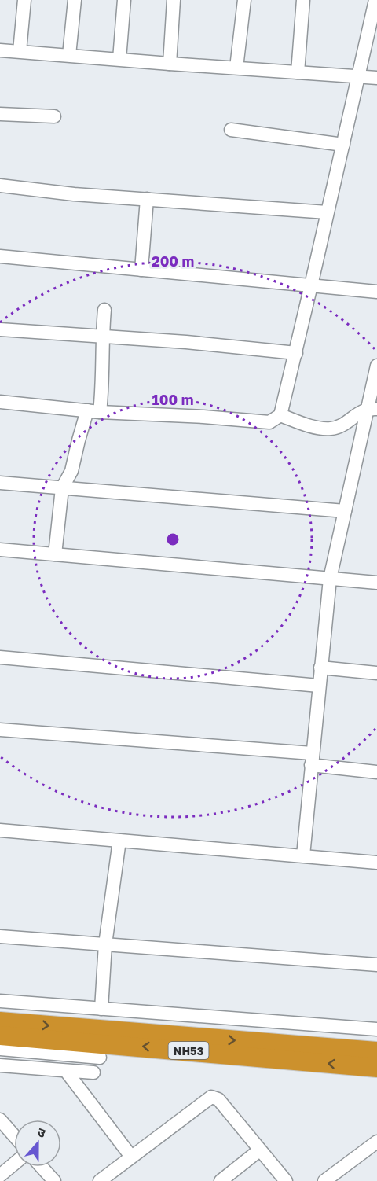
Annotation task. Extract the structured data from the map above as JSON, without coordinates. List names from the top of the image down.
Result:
{
  "streets": {
    "highway": ["NH53"]
  },
  "north": "top",
  "rings": ["200 m", "100 m"]
}
